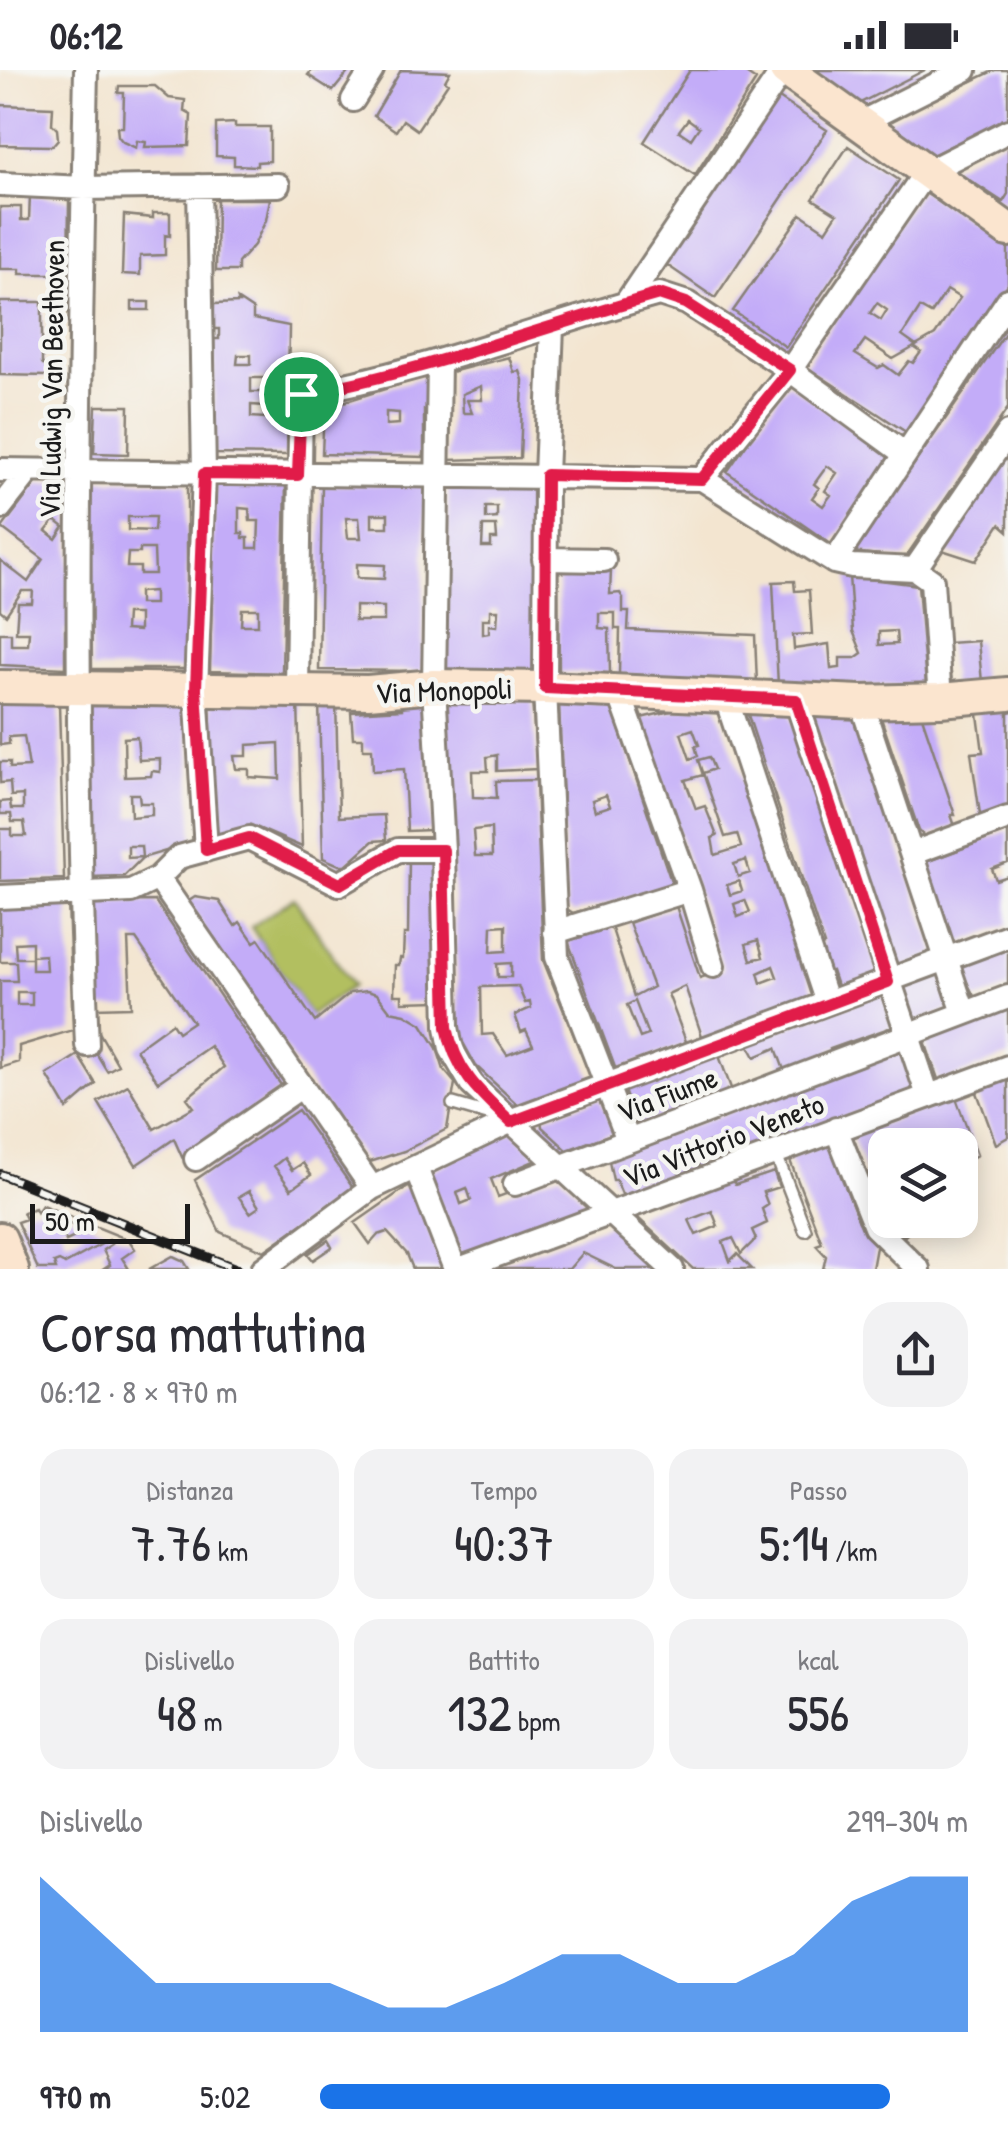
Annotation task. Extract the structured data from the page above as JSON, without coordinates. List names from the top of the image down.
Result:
{
  "streets": {
    "street": [
      "Via Ludwig Van Beethoven",
      "Via Monopoli",
      "Via Fiume",
      "Via Vittorio Veneto"
    ]
  },
  "crossings": [
    ["Via Ludwig Van Beethoven", "Via Monopoli"]
  ],
  "scale_bar": "50 m",
  "page": {
    "status": "06:12",
    "scale": "50 m",
    "heading": ["Corsa mattutina", "06:12 · 8 × 970 m"],
    "stats": [
      ["Distanza", "7.76 km"],
      ["Tempo", "40:37"],
      ["Passo", "5:14 /km"],
      ["Dislivello", "48 m"],
      ["Battito", "132 bpm"],
      ["kcal", "556"]
    ],
    "chart": ["Dislivello", "299–304 m"],
    "list": [
      {
        "name": "970 m",
        "note": "5:02"
      }
    ]
  }
}
